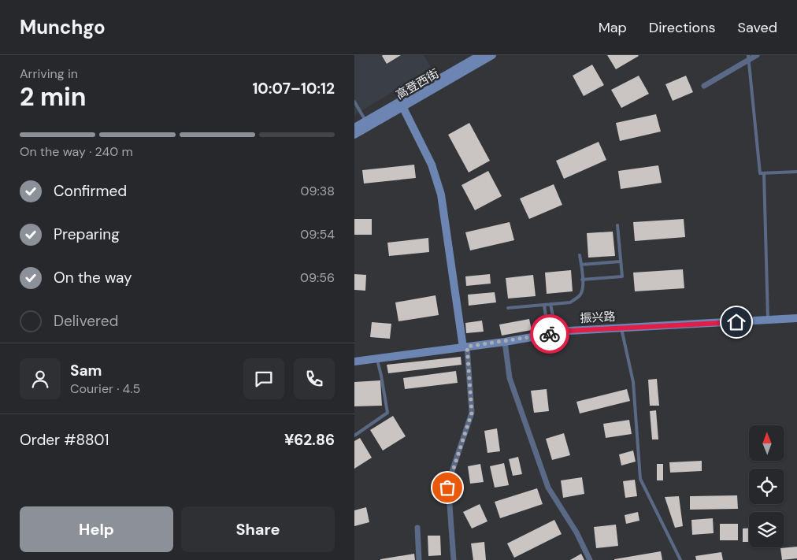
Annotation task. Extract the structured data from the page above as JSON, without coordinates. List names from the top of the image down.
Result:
{
  "streets": {
    "street": ["高登西街", "振兴路"]
  },
  "north": "top",
  "page": {
    "header": "Munchgo",
    "nav": ["Map", "Directions", "Saved"],
    "heading": ["2 min", "Arriving in", "10:07–10:12"],
    "panel": [
      "Sam",
      "Courier · 4.5",
      "Order #8801",
      "¥62.86"
    ],
    "bar": "On the way · 240 m",
    "list": [
      ["Confirmed", "09:38"],
      ["Preparing", "09:54"],
      ["On the way", "09:56"],
      "Delivered"
    ],
    "buttons": ["Help", "Share"]
  }
}
